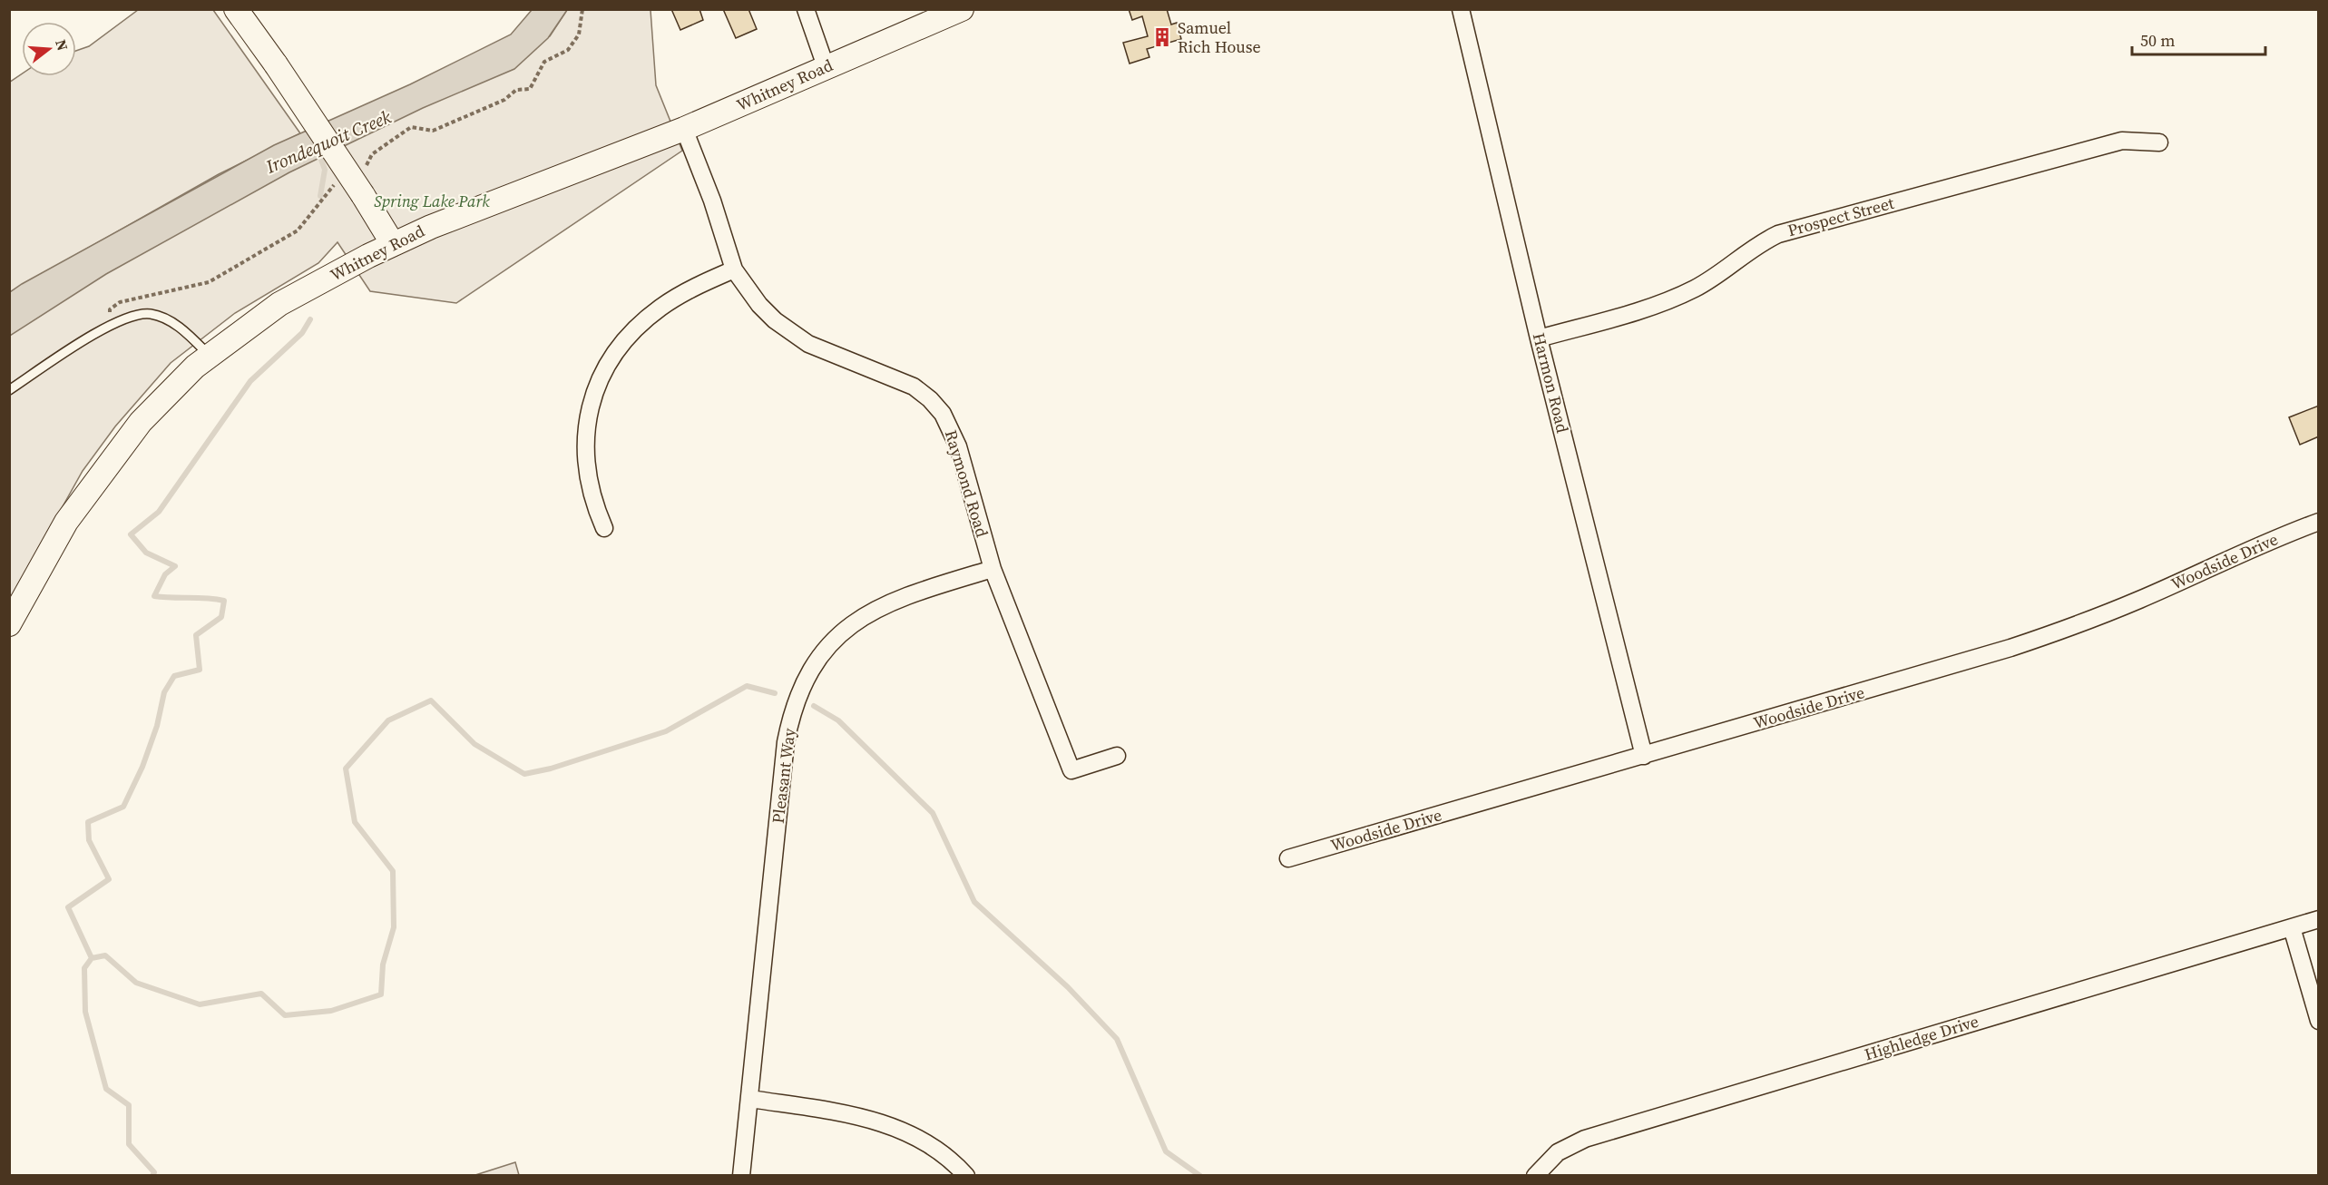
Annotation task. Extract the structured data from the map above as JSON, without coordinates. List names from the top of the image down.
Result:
{
  "streets": {
    "main road": ["Whitney Road"],
    "street": [
      "Prospect Street",
      "Harmon Road",
      "Raymond Road",
      "Woodside Drive",
      "Pleasant Way",
      "Highledge Drive"
    ]
  },
  "crossings": [
    ["Whitney Road", "Raymond Road"],
    ["Prospect Street", "Harmon Road"],
    ["Harmon Road", "Woodside Drive"],
    ["Raymond Road", "Pleasant Way"]
  ],
  "water": ["Irondequoit Creek"],
  "parks": ["Spring Lake Park"],
  "places": {
    "building": ["Samuel Rich House"]
  },
  "scale_bar": "50 m",
  "north": "right"
}
